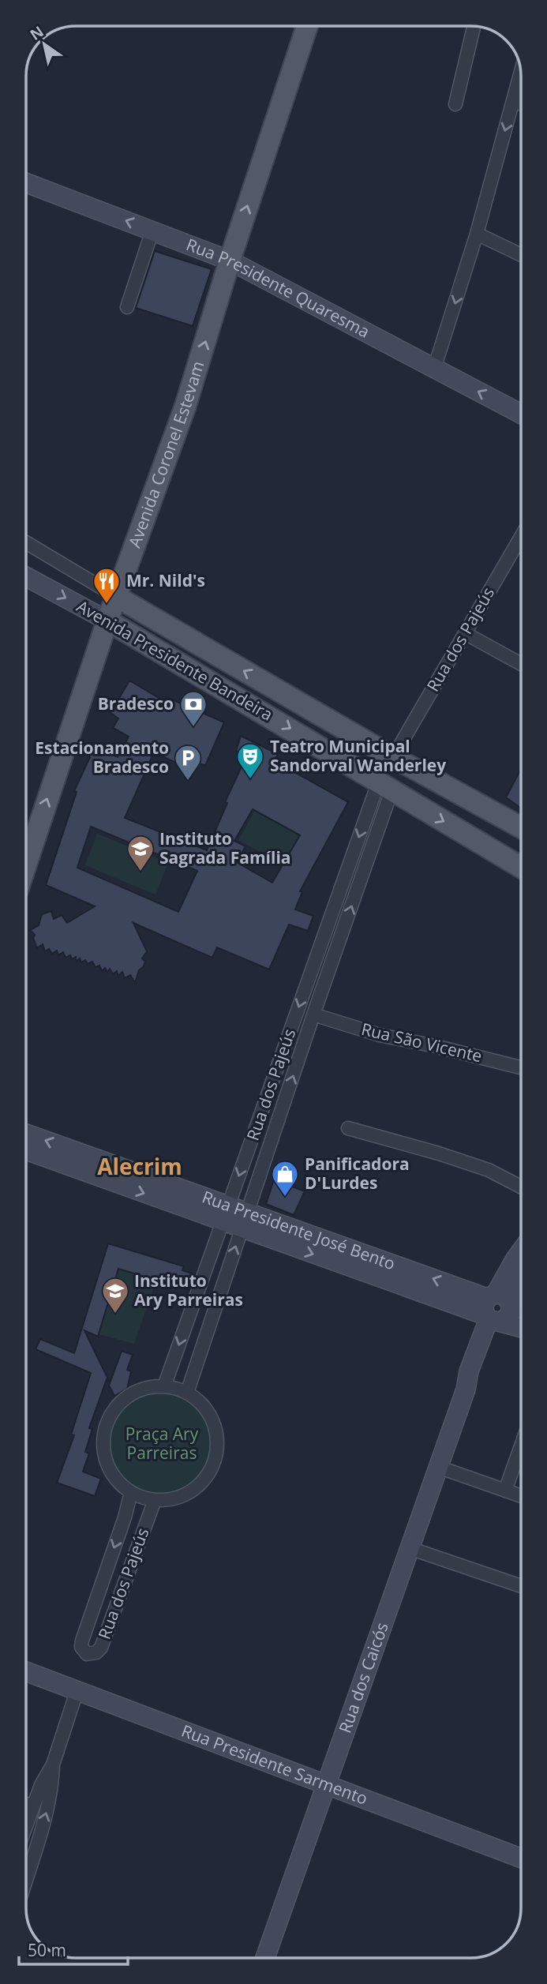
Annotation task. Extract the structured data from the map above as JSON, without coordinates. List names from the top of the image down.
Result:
{
  "streets": {
    "main road": ["Avenida Coronel Estevam", "Avenida Presidente Bandeira"],
    "street": [
      "Rua Presidente Quaresma",
      "Rua dos Pajeús",
      "Rua São Vicente",
      "Rua Presidente José Bento",
      "Rua dos Caicós",
      "Rua Presidente Sarmento"
    ]
  },
  "crossings": [
    ["Rua Presidente Quaresma", "Avenida Coronel Estevam"],
    ["Avenida Coronel Estevam", "Avenida Presidente Bandeira"],
    ["Rua dos Pajeús", "Avenida Presidente Bandeira"],
    ["Rua dos Pajeús", "Rua São Vicente"],
    ["Rua dos Pajeús", "Rua Presidente José Bento"],
    ["Rua Presidente José Bento", "Rua dos Caicós"],
    ["Rua dos Caicós", "Rua Presidente Sarmento"]
  ],
  "one_way": ["Rua Presidente Quaresma", "Avenida Coronel Estevam"],
  "districts": ["Alecrim"],
  "parks": ["Praça Ary Parreiras"],
  "places": {
    "restaurant": ["Mr. Nild's"],
    "bank": ["Bradesco"],
    "theatre": ["Teatro Municipal Sandorval Wanderley"],
    "parking": ["Estacionamento Bradesco"],
    "school or university": ["Instituto Sagrada Família", "Instituto Ary Parreiras"],
    "shop": ["Panificadora D'Lurdes"]
  },
  "scale_bar": "50 m",
  "north": "top left"
}
